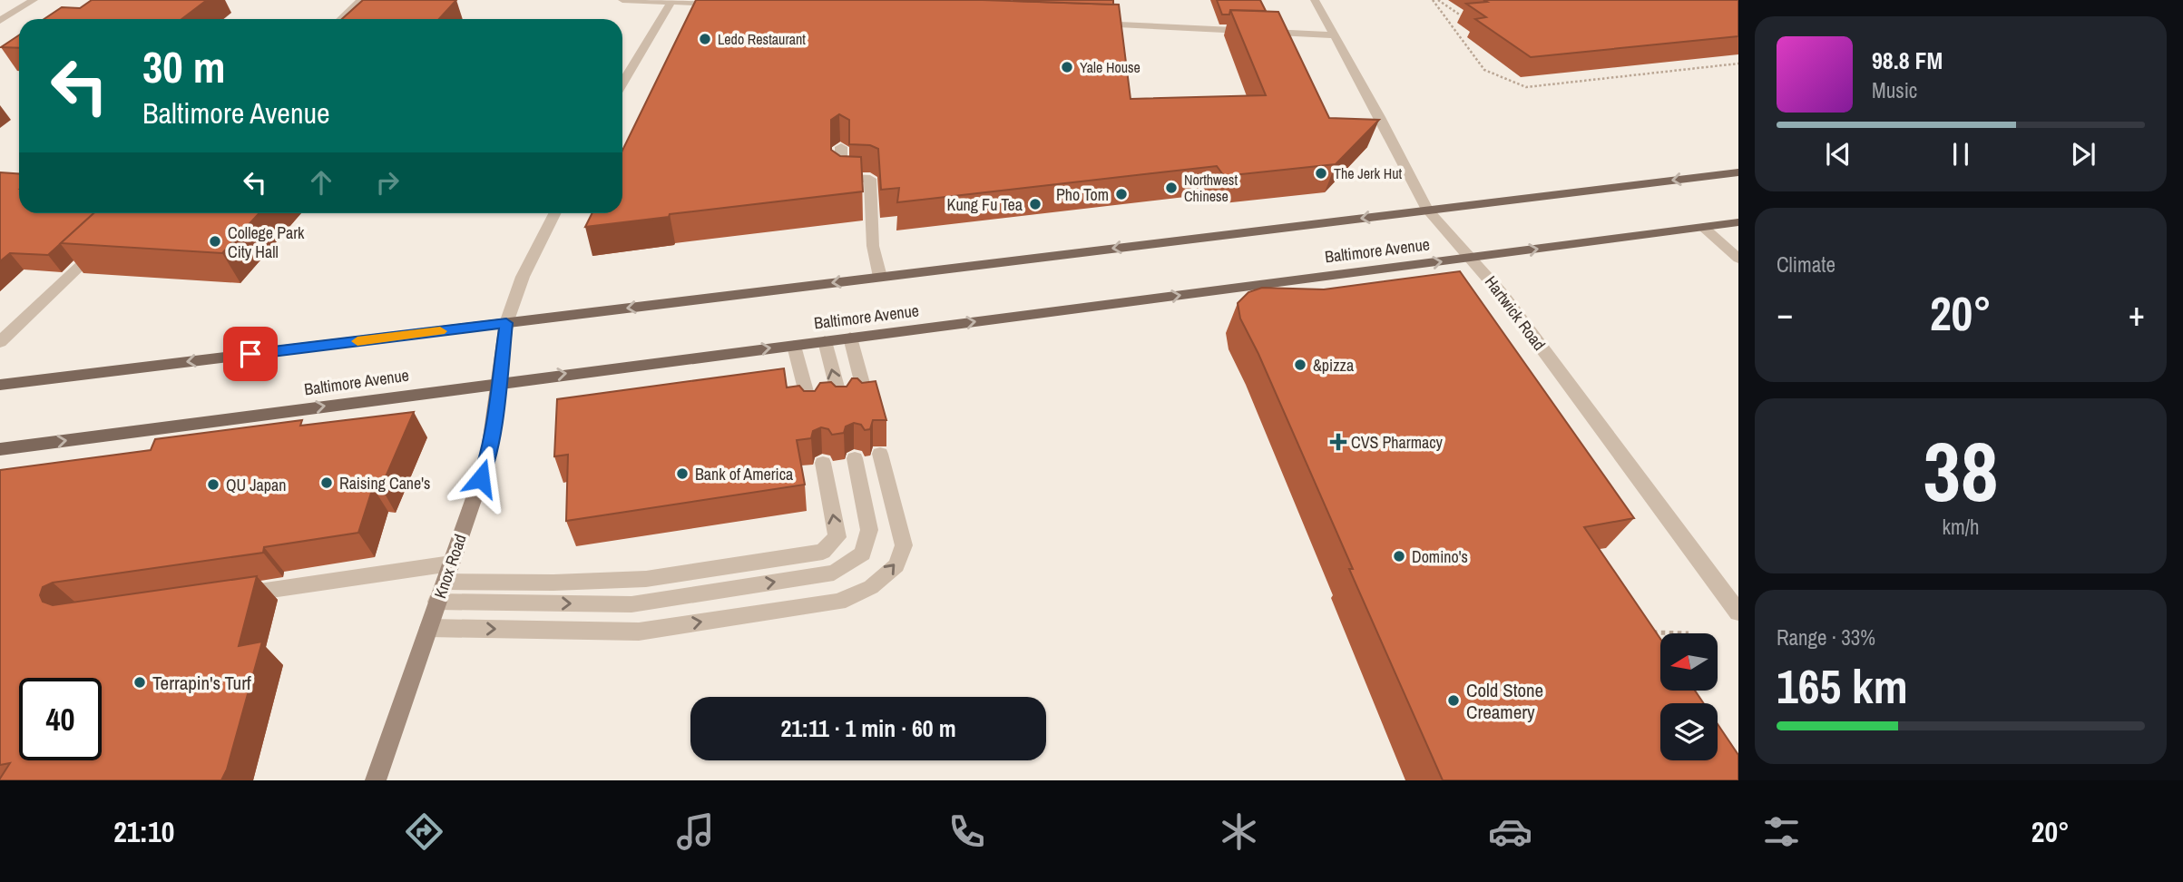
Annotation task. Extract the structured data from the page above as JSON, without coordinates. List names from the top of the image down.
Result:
{
  "streets": {
    "main road": ["Baltimore Avenue"],
    "street": ["Hartwick Road", "Knox Road"]
  },
  "crossings": [
    ["Baltimore Avenue", "Hartwick Road"],
    ["Baltimore Avenue", "Knox Road"]
  ],
  "places": {
    "other": [
      "Ledo Restaurant",
      "Yale House",
      "The Jerk Hut",
      "Northwest Chinese",
      "Pho Tom",
      "Kung Fu Tea",
      "College Park City Hall",
      "&pizza",
      "Bank of America",
      "Raising Cane's",
      "QU Japan",
      "Domino's",
      "Terrapin's Turf",
      "Cold Stone Creamery"
    ],
    "health": ["CVS Pharmacy"]
  },
  "north": "left",
  "page": {
    "turn": ["30 m", "Baltimore Avenue"],
    "song": ["98.8 FM", "Music"],
    "tile": [
      "Climate",
      ["38", "km/h"],
      ["Range · 33%", "165 km"]
    ],
    "heat": ["−", "20°", "+"],
    "limit": "40",
    "trip": "21:11 · 1 min · 60 m",
    "tabs": ["21:10", "20°"]
  }
}
